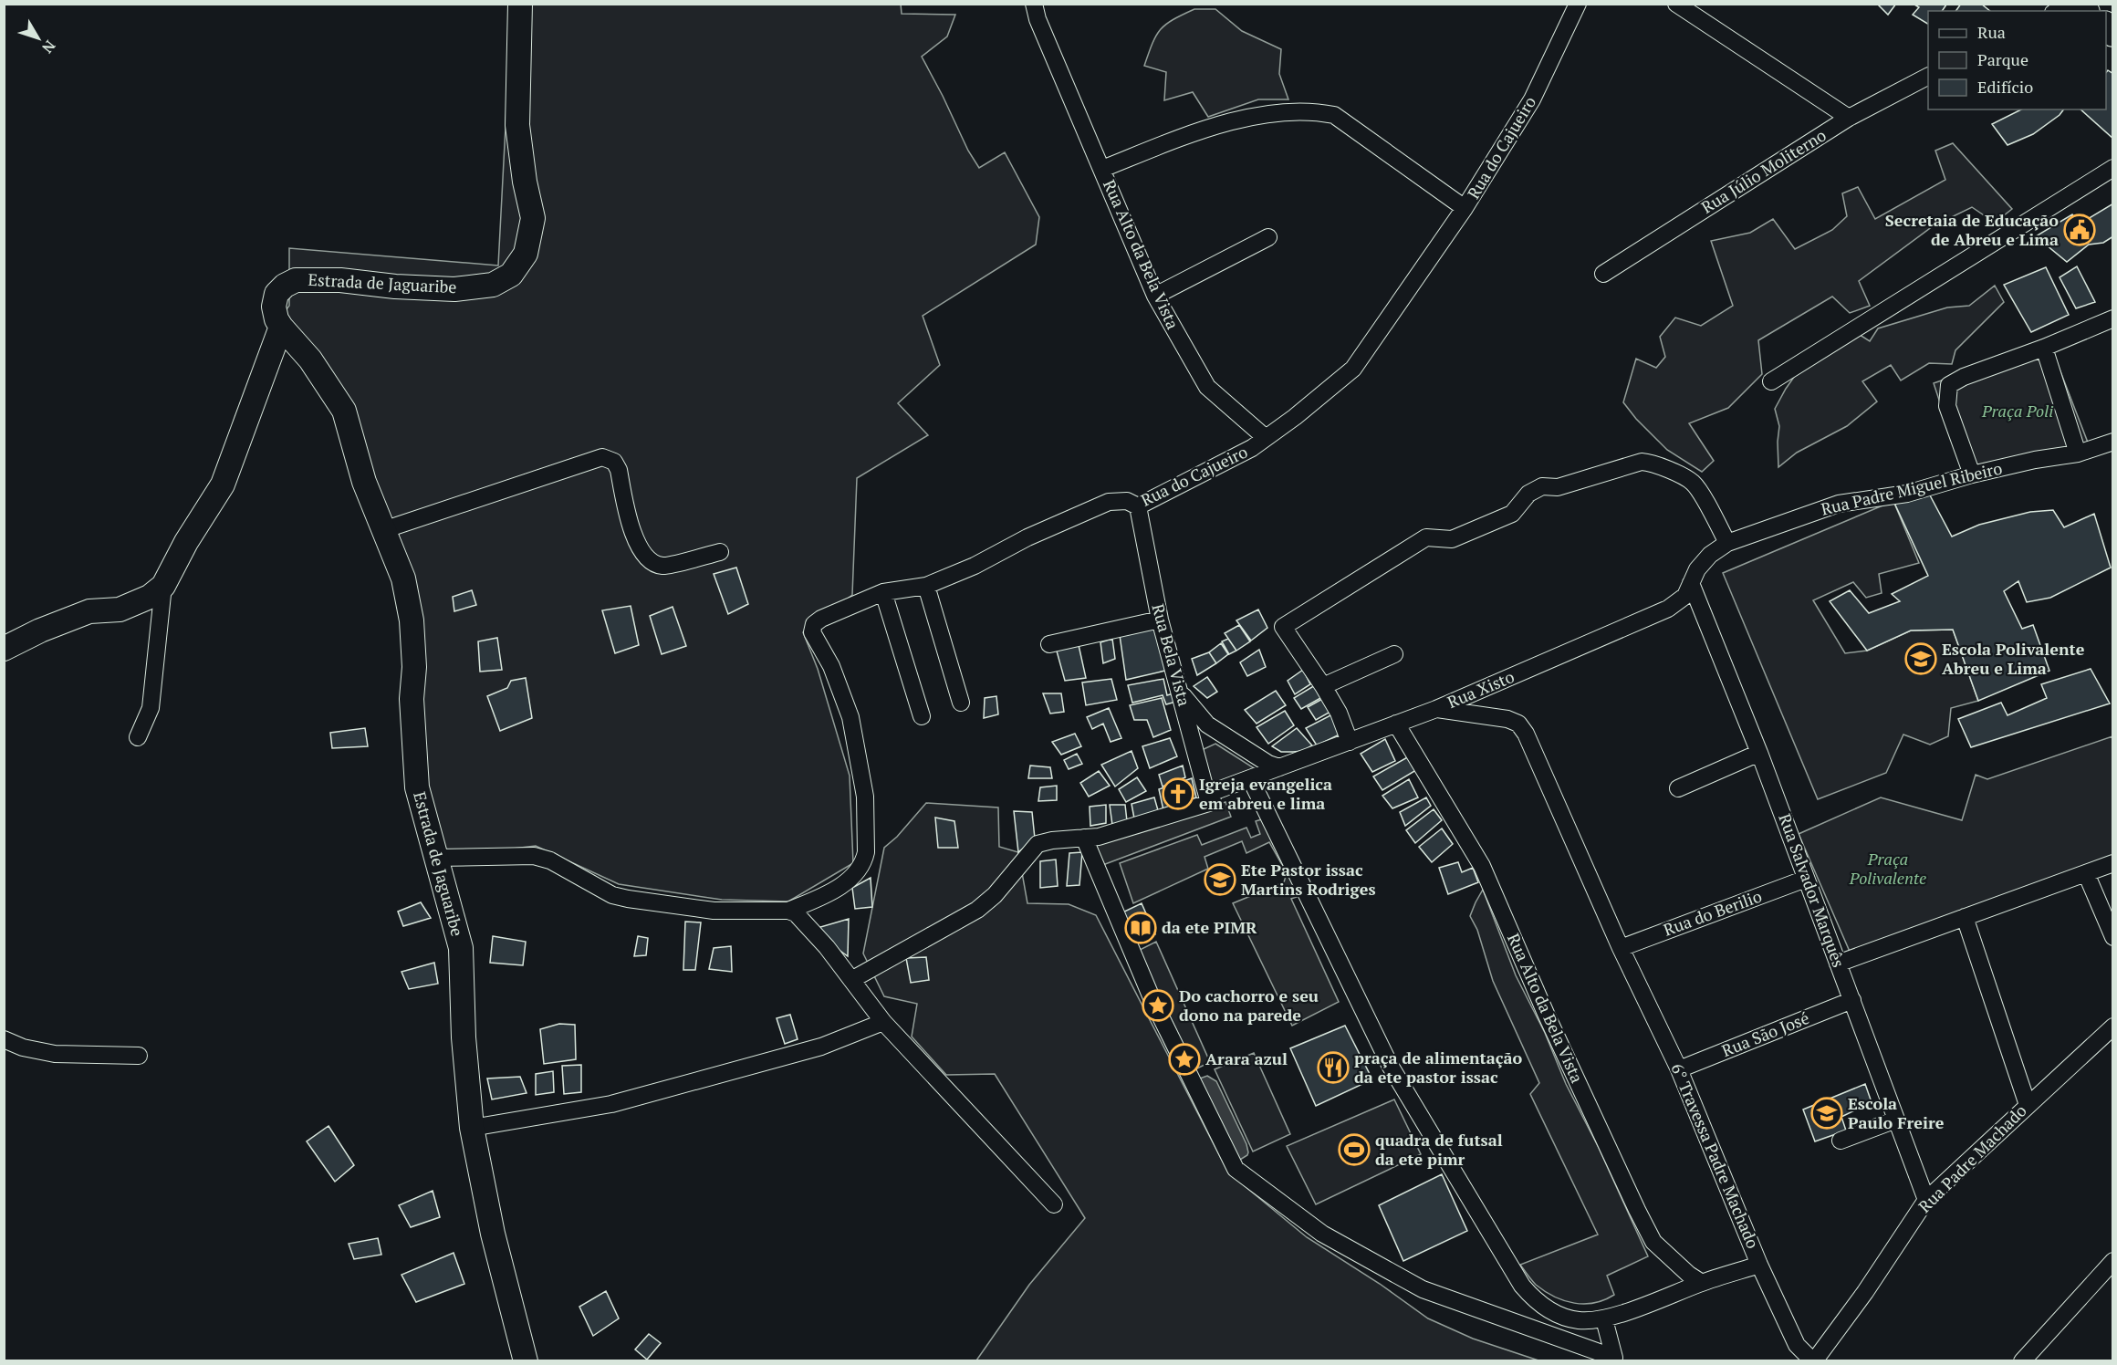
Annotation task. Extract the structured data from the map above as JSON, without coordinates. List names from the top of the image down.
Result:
{
  "streets": {
    "street": [
      "Rua do Cajueiro",
      "Rua Júlio Moliterno",
      "Rua Alto da Bela Vista",
      "Estrada de Jaguaribe",
      "Rua Padre Miguel Ribeiro",
      "Rua Bela Vista",
      "Rua Xisto",
      "Rua Salvador Marquês",
      "Rua do Berilio",
      "Rua São José",
      "6° Travessa Padre Machado",
      "Rua Padre Machado"
    ]
  },
  "crossings": [
    ["Rua do Cajueiro", "Rua Alto da Bela Vista"],
    ["Rua do Cajueiro", "Rua Bela Vista"],
    ["Rua Padre Miguel Ribeiro", "Rua Xisto"],
    ["Rua Padre Miguel Ribeiro", "Rua Salvador Marquês"],
    ["Rua Xisto", "Rua do Berilio"],
    ["Rua Xisto", "6° Travessa Padre Machado"],
    ["Rua Salvador Marquês", "Rua do Berilio"],
    ["Rua Salvador Marquês", "Rua São José"],
    ["Rua Salvador Marquês", "Rua Padre Machado"],
    ["Rua do Berilio", "6° Travessa Padre Machado"],
    ["Rua São José", "6° Travessa Padre Machado"],
    ["6° Travessa Padre Machado", "Rua Padre Machado"]
  ],
  "parks": ["Praça Poli", "Praça Polivalente"],
  "places": {
    "public building": ["Secretaia de Educação de Abreu e Lima"],
    "school or university": ["Escola Polivalente Abreu e Lima", "Ete Pastor issac Martins Rodriges", "Escola Paulo Freire"],
    "church": ["Igreja evangelica em abreu e lima"],
    "library": ["da ete PIMR"],
    "place": ["Do cachorro e seu dono na parede", "Arara azul"],
    "restaurant": ["praça de alimentação da ete pastor issac"],
    "sports": ["quadra de futsal da ete pimr"]
  },
  "legend": ["Rua", "Parque", "Edifício"],
  "north": "bottom right"
}
